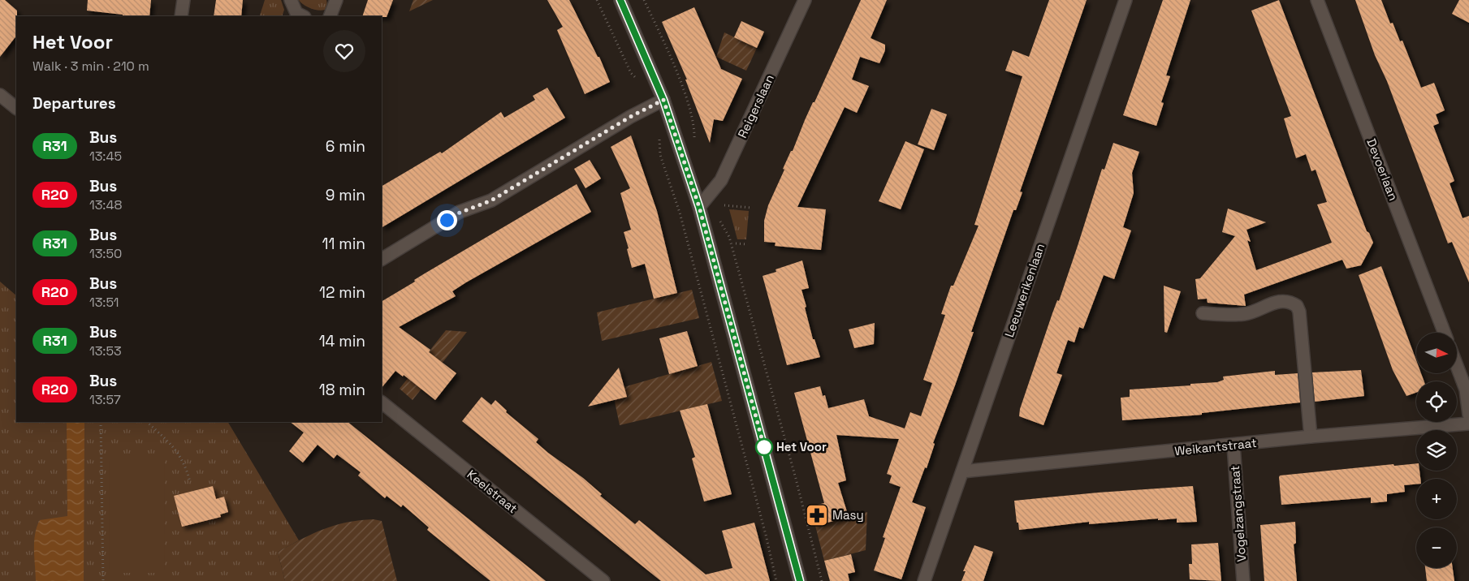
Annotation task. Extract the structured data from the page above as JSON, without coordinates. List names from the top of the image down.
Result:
{
  "streets": {
    "street": [
      "Reigerslaan",
      "Devoerlaan",
      "Leeuwerikenlaan",
      "Weikantstraat",
      "Keelstraat",
      "Vogelzangstraat"
    ]
  },
  "crossings": [
    ["Leeuwerikenlaan", "Weikantstraat"],
    ["Weikantstraat", "Vogelzangstraat"]
  ],
  "places": {
    "other": ["Het Voor"],
    "pharmacy": ["Masy"]
  },
  "lines": ["bus line R31"],
  "north": "right",
  "page": {
    "heading": [
      ["Het Voor", "Walk · 3 min · 210 m"],
      "Departures"
    ],
    "list": [
      {
        "mark": "R31",
        "name": "Bus",
        "note": "13:45",
        "value": "6 min"
      },
      {
        "mark": "R20",
        "name": "Bus",
        "note": "13:48",
        "value": "9 min"
      },
      {
        "mark": "R31",
        "name": "Bus",
        "note": "13:50",
        "value": "11 min"
      },
      {
        "mark": "R20",
        "name": "Bus",
        "note": "13:51",
        "value": "12 min"
      },
      {
        "mark": "R31",
        "name": "Bus",
        "note": "13:53",
        "value": "14 min"
      },
      {
        "mark": "R20",
        "name": "Bus",
        "note": "13:57",
        "value": "18 min"
      }
    ],
    "map_buttons": ["+", "−"]
  }
}
